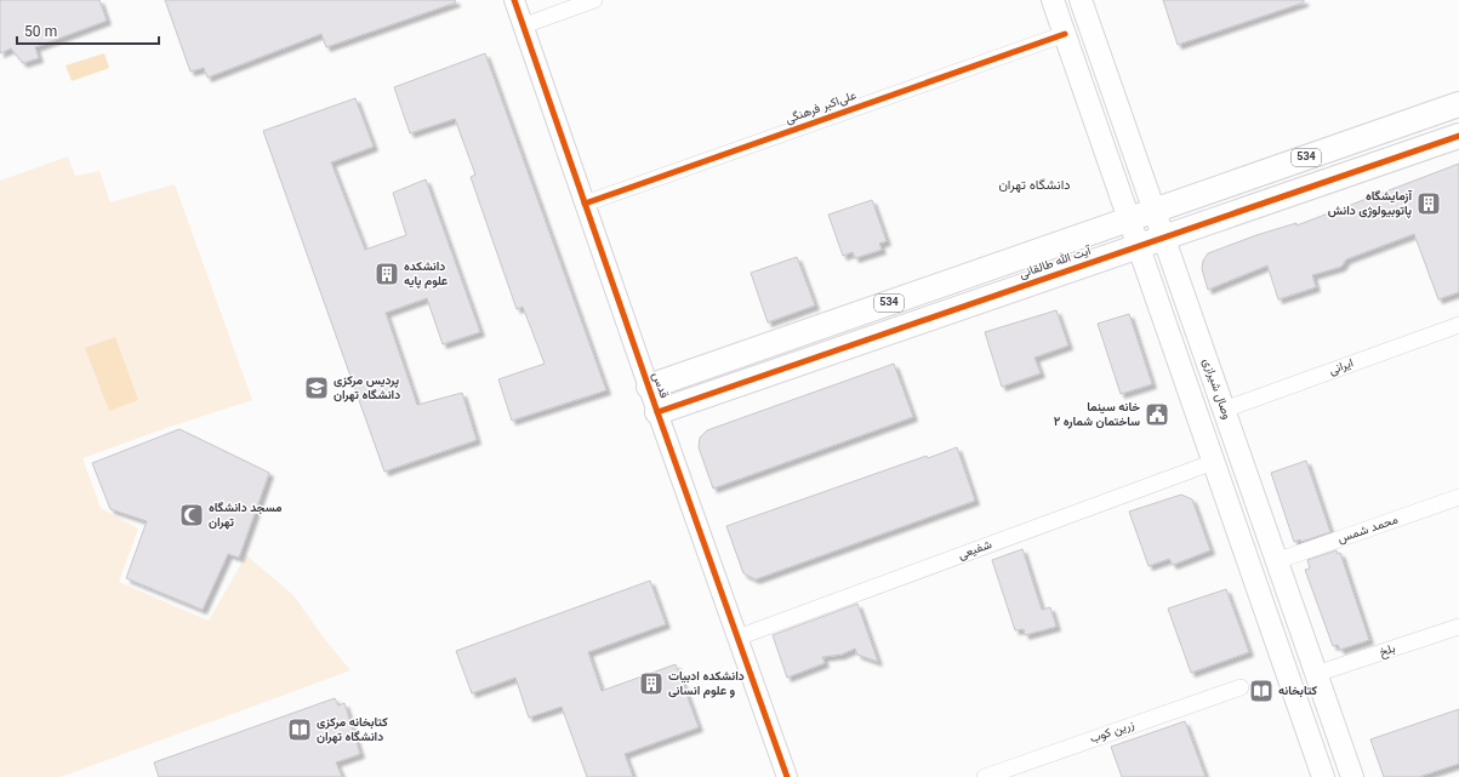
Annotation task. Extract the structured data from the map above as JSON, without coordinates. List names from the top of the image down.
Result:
{
  "streets": {
    "main road": ["534", "آیت الله طالقانی", "وصال شیرازی"],
    "street": [
      "علی‌اکبر فرهنگی",
      "ایرانی",
      "قدس",
      "محمد شمس",
      "شفیعی",
      "بلخ",
      "زرین کوب"
    ]
  },
  "crossings": [
    ["علی‌اکبر فرهنگی", "قدس"],
    ["آیت الله طالقانی", "قدس"],
    ["آیت الله طالقانی", "وصال شیرازی"],
    ["ایرانی", "وصال شیرازی"],
    ["قدس", "شفیعی"],
    ["وصال شیرازی", "محمد شمس"],
    ["وصال شیرازی", "بلخ"]
  ],
  "districts": ["دانشگاه تهران"],
  "places": {
    "building": ["آزمایشگاه پاتوبیولوژی دانش", "دانشکده علوم پایه", "دانشکده ادبیات و علوم انسانی"],
    "school or university": ["پردیس مرکزی دانشگاه‌ تهران"],
    "public building": ["خانه سینما ساختمان شماره ۲"],
    "mosque": ["مسجد دانشگاه تهران"],
    "library": ["کتابخانه", "کتابخانه مرکزی دانشگاه تهران"]
  },
  "scale_bar": "50 m"
}
